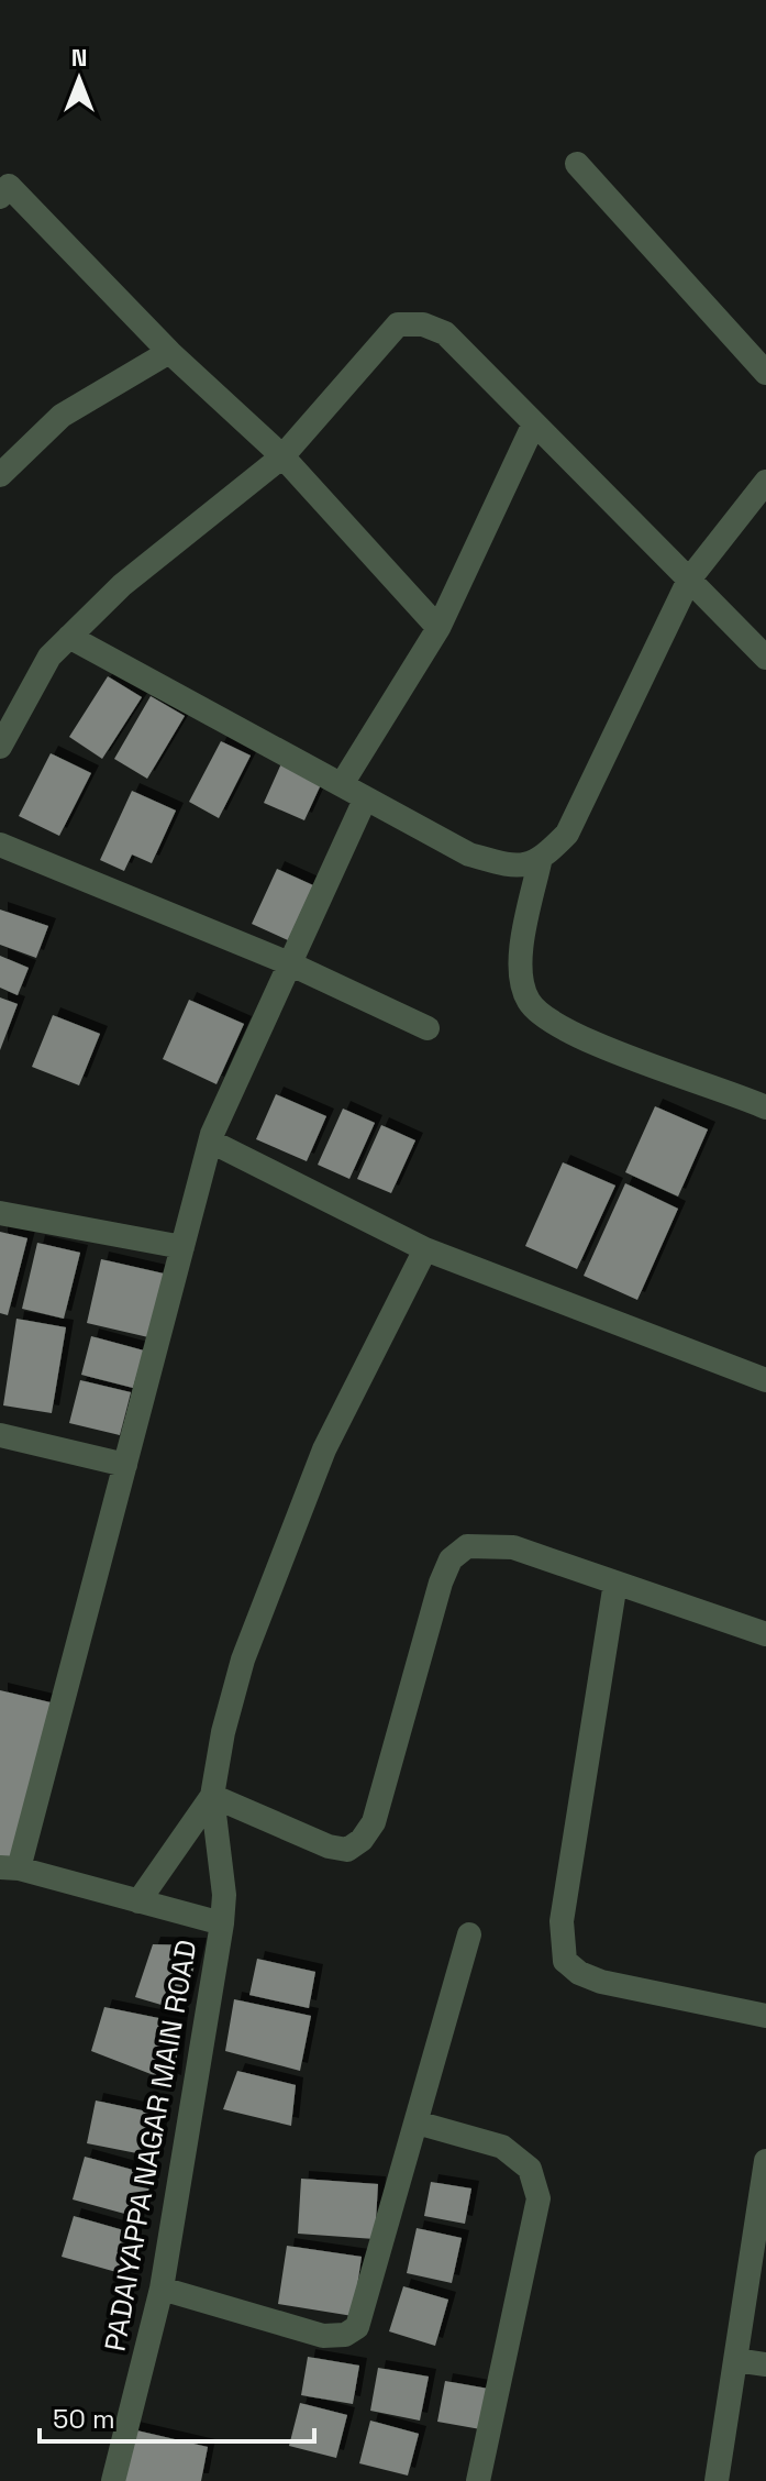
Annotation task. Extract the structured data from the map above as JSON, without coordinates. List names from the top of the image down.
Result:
{
  "streets": {
    "street": ["PADAIYAPPA NAGAR MAIN ROAD"]
  },
  "scale_bar": "50 m",
  "north": "top"
}
